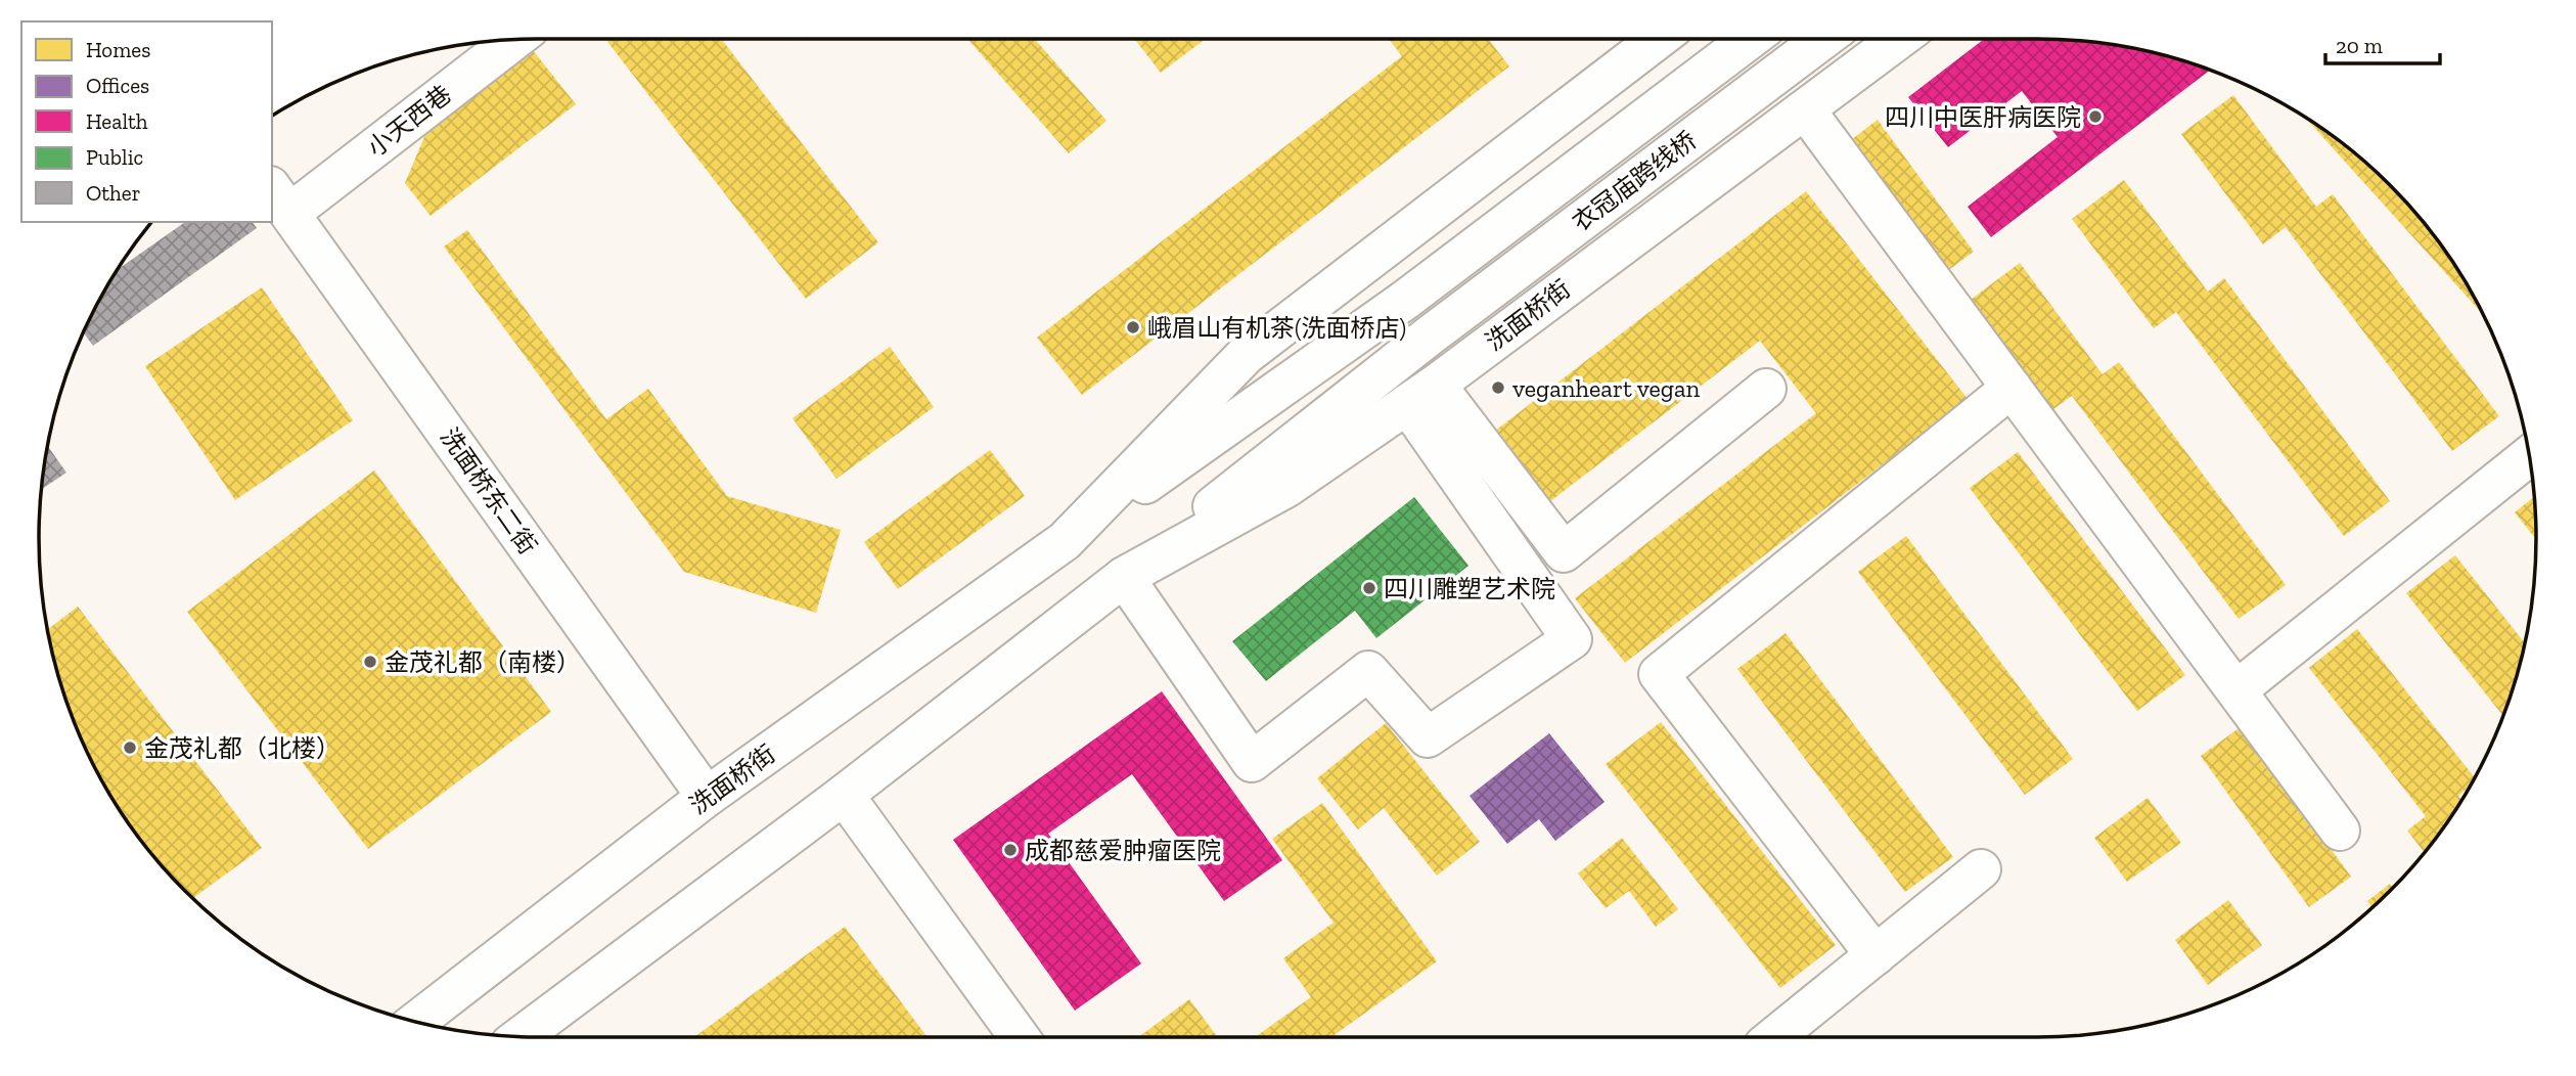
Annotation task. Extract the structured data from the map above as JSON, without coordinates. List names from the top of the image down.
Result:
{
  "streets": {
    "main road": [
      "小天西巷",
      "衣冠庙跨线桥",
      "洗面桥街",
      "洗面桥东二街"
    ]
  },
  "crossings": [
    ["小天西巷", "洗面桥东二街"],
    ["衣冠庙跨线桥", "洗面桥街"],
    ["洗面桥街", "洗面桥东二街"]
  ],
  "places": [
    "四川中医肝病医院",
    "峨眉山有机茶(洗面桥店)",
    "veganheart vegan",
    "四川雕塑艺术院",
    "金茂礼都（南楼）",
    "金茂礼都（北楼）",
    "成都慈爱肿瘤医院"
  ],
  "legend": [
    "Homes",
    "Offices",
    "Health",
    "Public",
    "Other"
  ],
  "scale_bar": "20 m"
}
